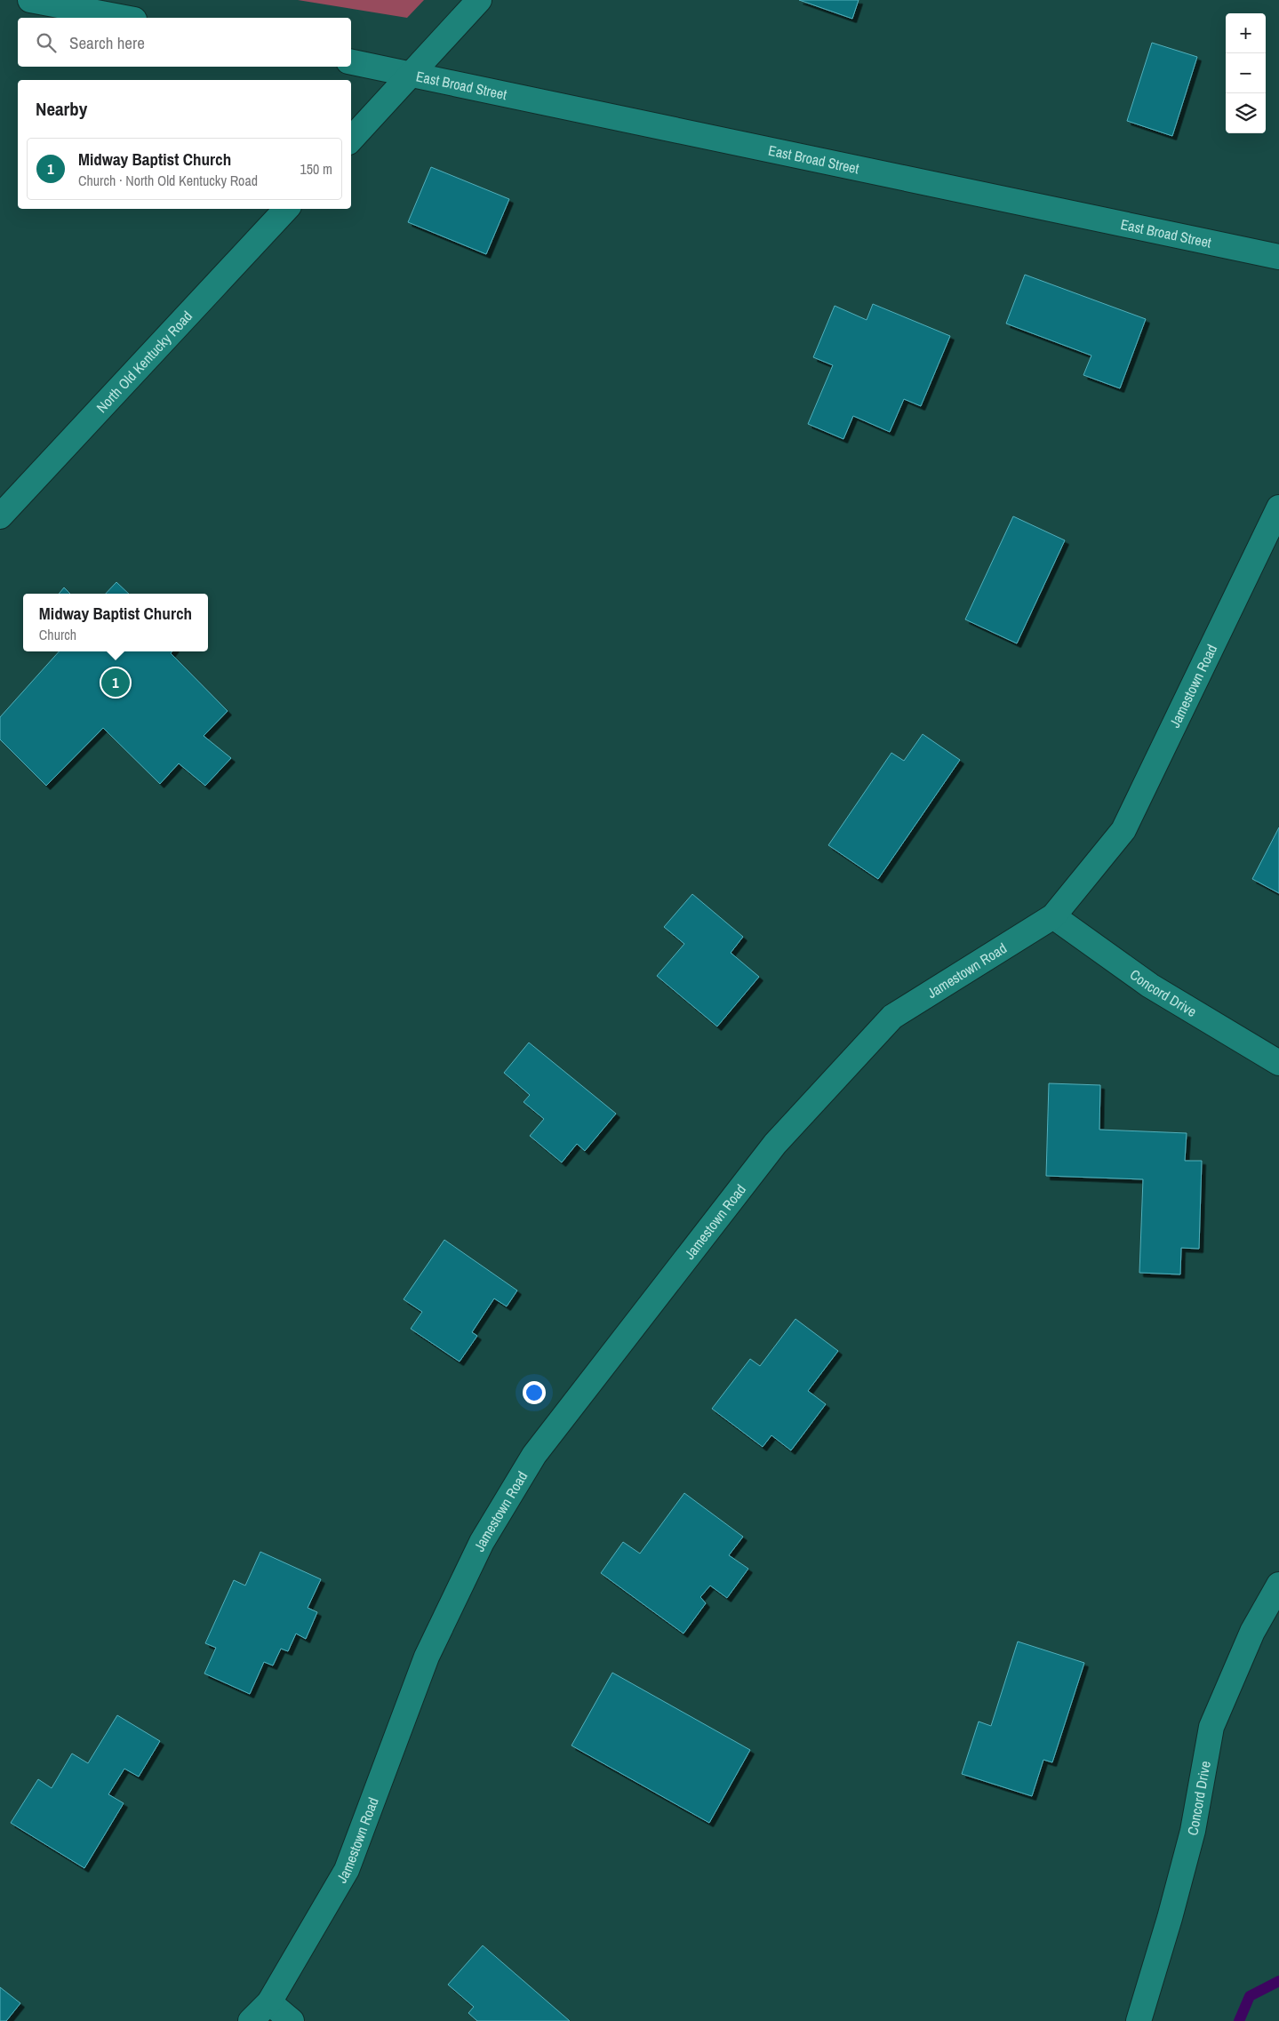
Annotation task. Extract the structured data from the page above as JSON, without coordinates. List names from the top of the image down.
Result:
{
  "streets": {
    "street": [
      "East Broad Street",
      "North Old Kentucky Road",
      "Jamestown Road",
      "Concord Drive"
    ]
  },
  "crossings": [
    ["Jamestown Road", "Concord Drive"]
  ],
  "page": {
    "map_buttons": ["+", "−"],
    "search": "Search here",
    "heading": "Nearby",
    "list": [
      {
        "mark": "1",
        "name": "Midway Baptist Church",
        "note": "Church · North Old Kentucky Road",
        "value": "150 m"
      }
    ],
    "popup": ["Midway Baptist Church", "Church"],
    "pins": "1"
  }
}
